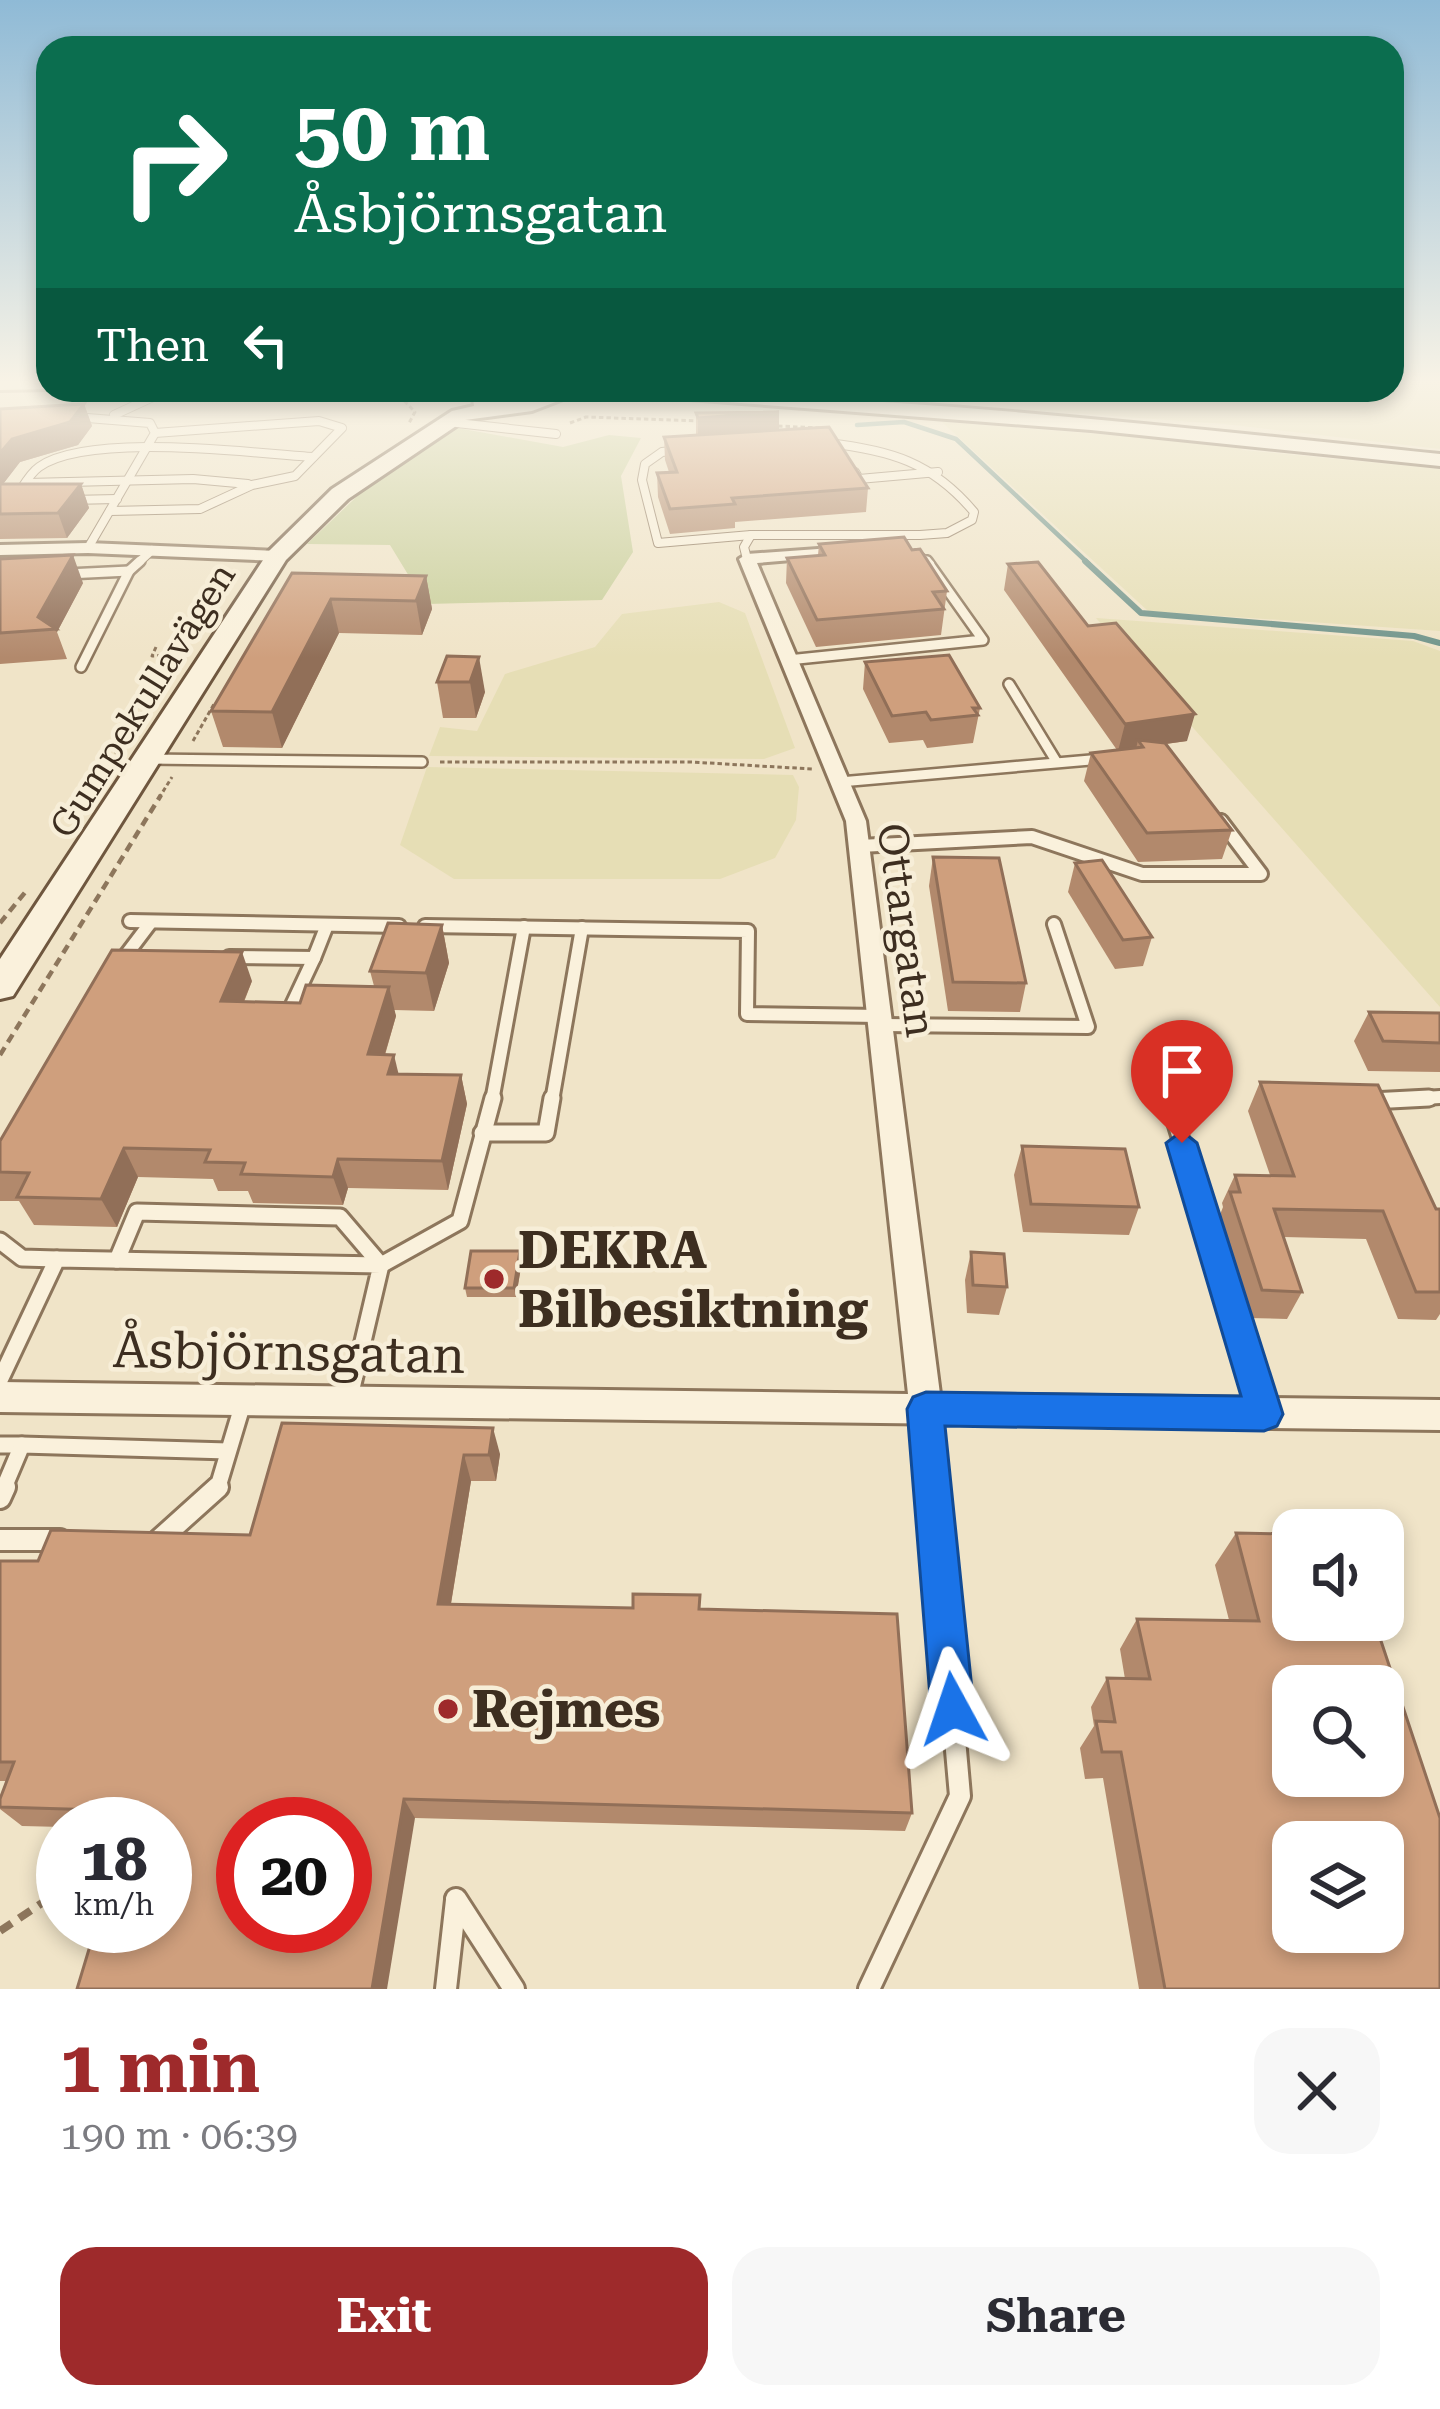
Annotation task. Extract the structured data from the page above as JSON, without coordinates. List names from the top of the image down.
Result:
{
  "streets": {
    "main road": ["Gumpekullavägen"],
    "street": ["Ottargatan", "Åsbjörnsgatan"]
  },
  "crossings": [
    ["Ottargatan", "Åsbjörnsgatan"]
  ],
  "places": ["DEKRA Bilbesiktning", "Rejmes"],
  "page": {
    "turn": ["50 m", "Åsbjörnsgatan"],
    "then": "Then",
    "speed": "18 km/h",
    "limit": "20",
    "heading": ["1 min", "190 m · 06:39"],
    "buttons": ["Exit", "Share"]
  }
}
